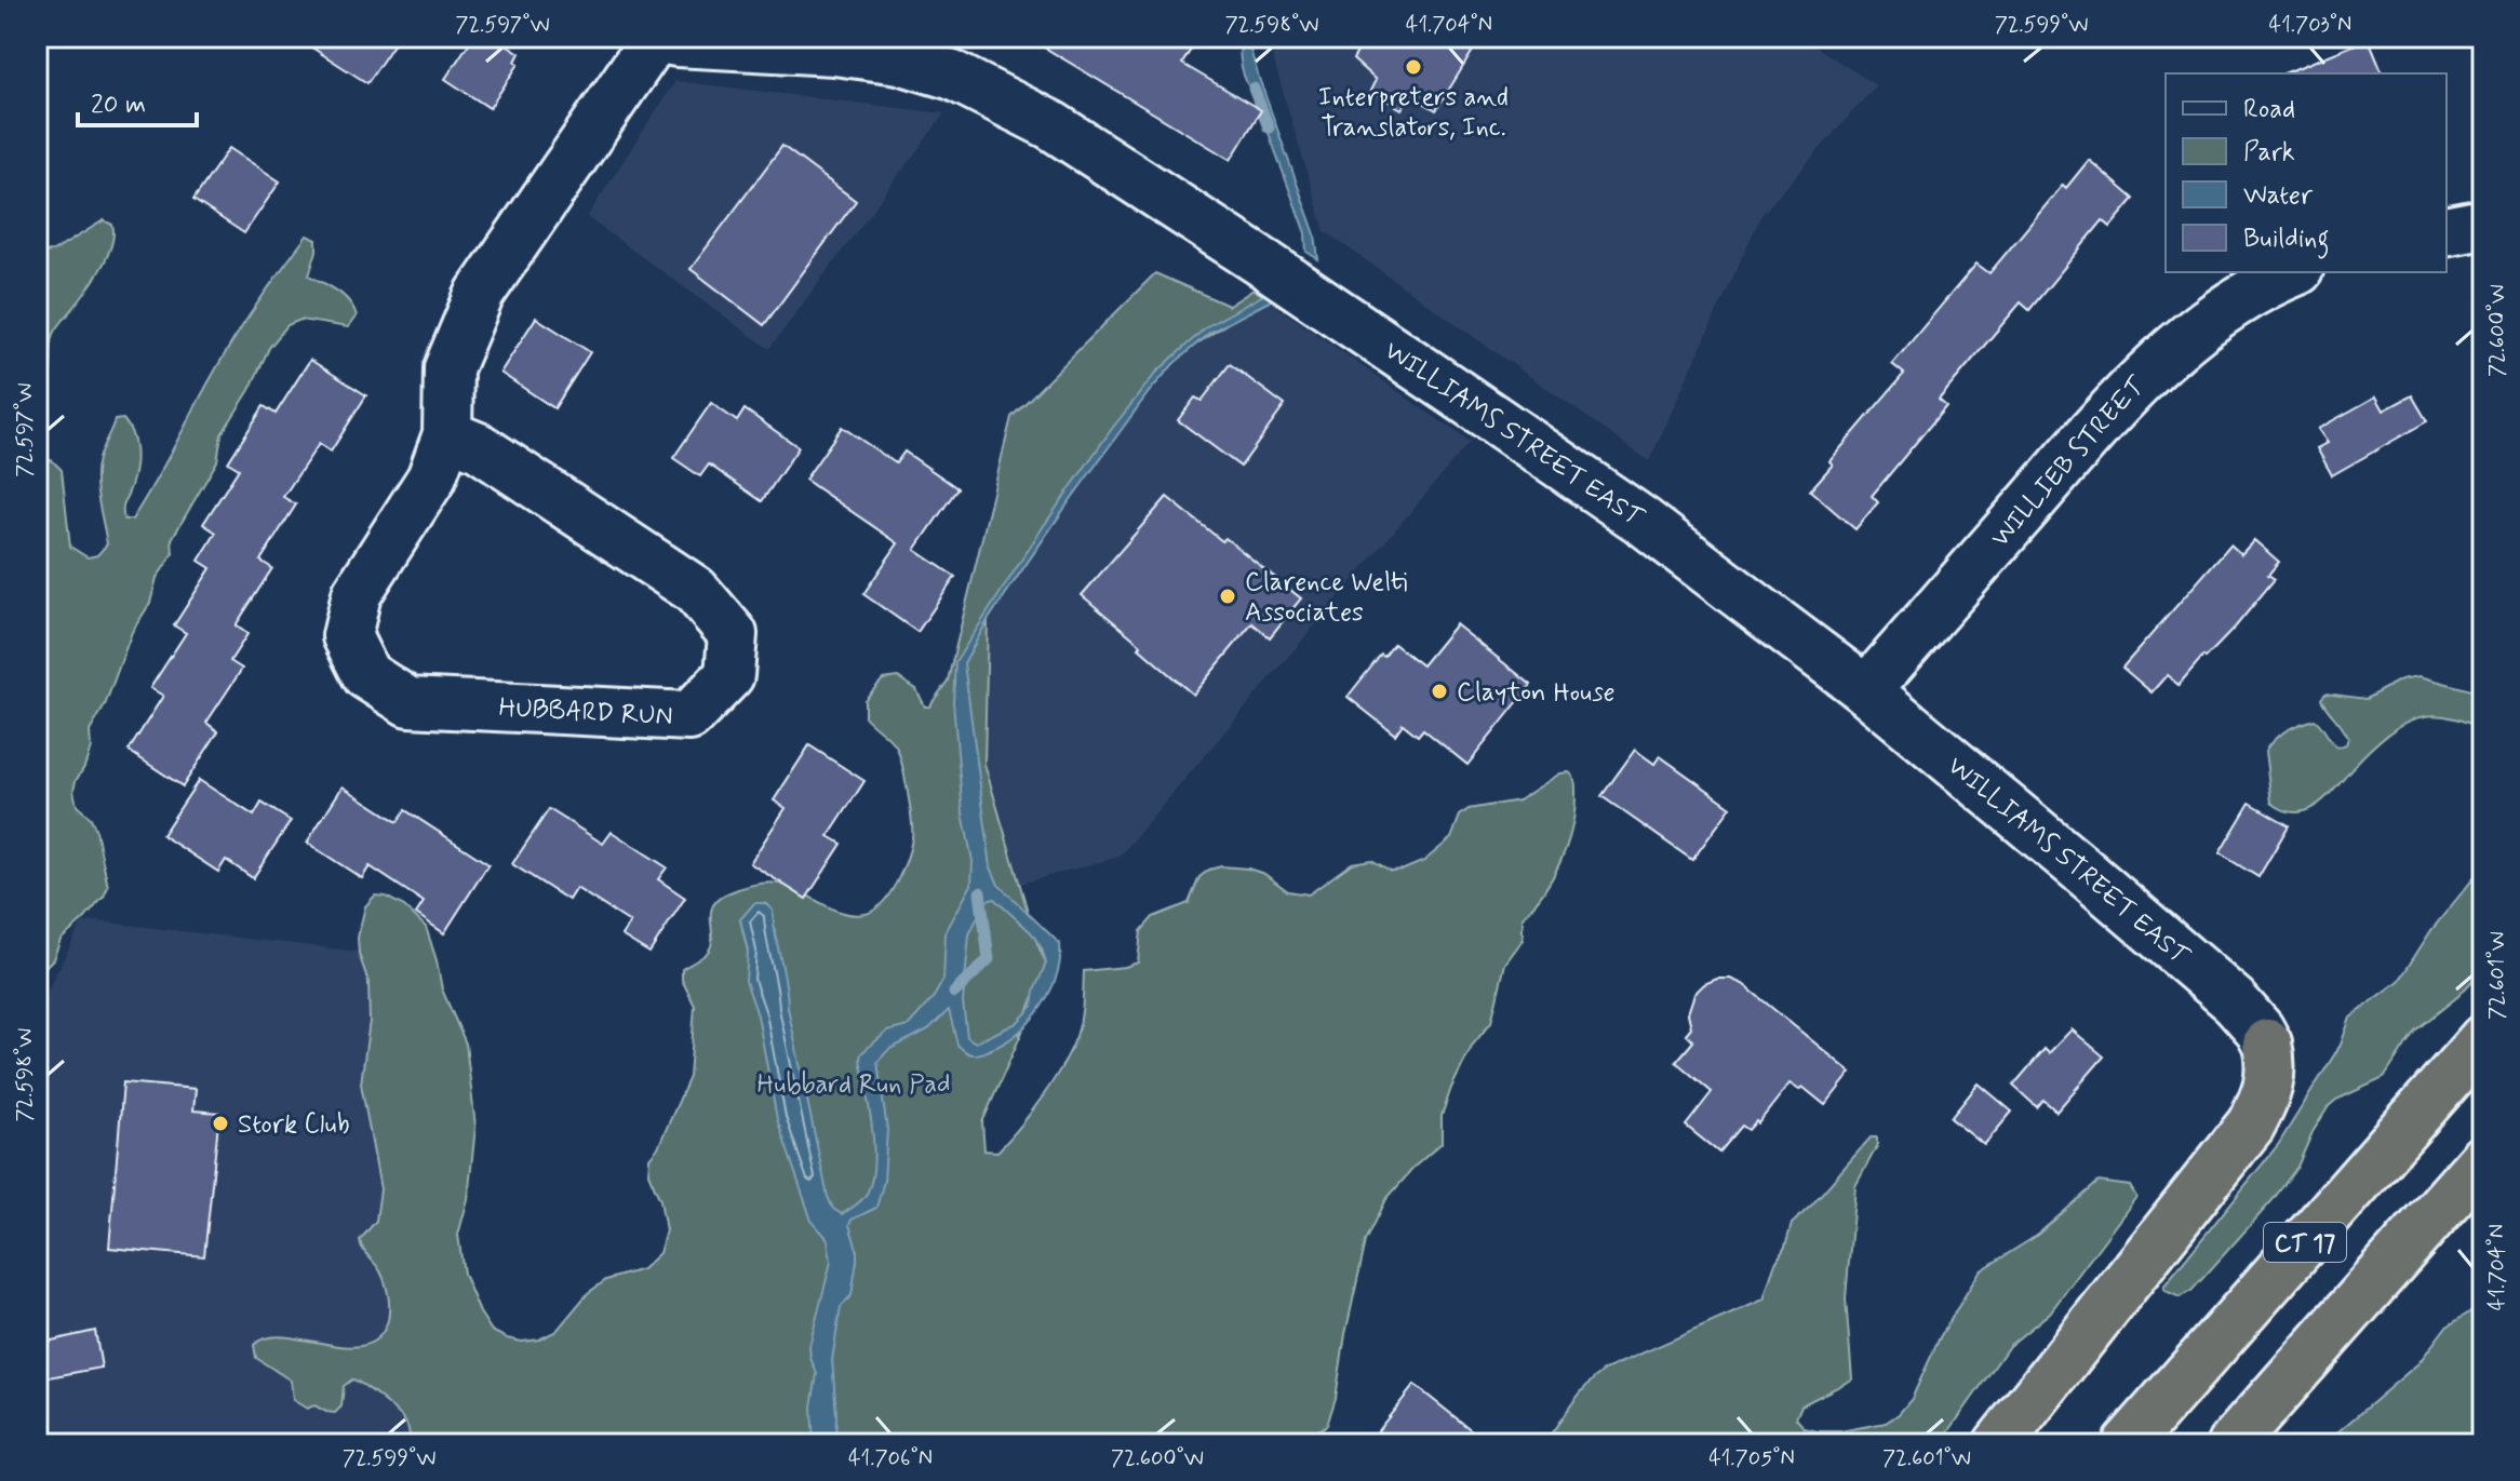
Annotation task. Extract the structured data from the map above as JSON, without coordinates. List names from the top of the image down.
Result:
{
  "streets": {
    "highway": ["CT 17"],
    "street": ["WILLIAMS STREET EAST", "WILLIEB STREET", "HUBBARD RUN"]
  },
  "crossings": [
    ["WILLIAMS STREET EAST", "WILLIEB STREET"],
    ["WILLIAMS STREET EAST", "HUBBARD RUN"]
  ],
  "parks": ["Hubbard Run Pad"],
  "places": [
    "Interpreters and Translators, Inc.",
    "Clarence Welti Associates",
    "Clayton House",
    "Stork Club"
  ],
  "legend": [
    "Road",
    "Park",
    "Water",
    "Building"
  ],
  "scale_bar": "20 m",
  "coordinates": [
    "72.597°W",
    "72.598°W",
    "41.704°N",
    "72.599°W",
    "41.703°N",
    "72.600°W",
    "72.601°W",
    "41.706°N",
    "41.705°N"
  ]
}
